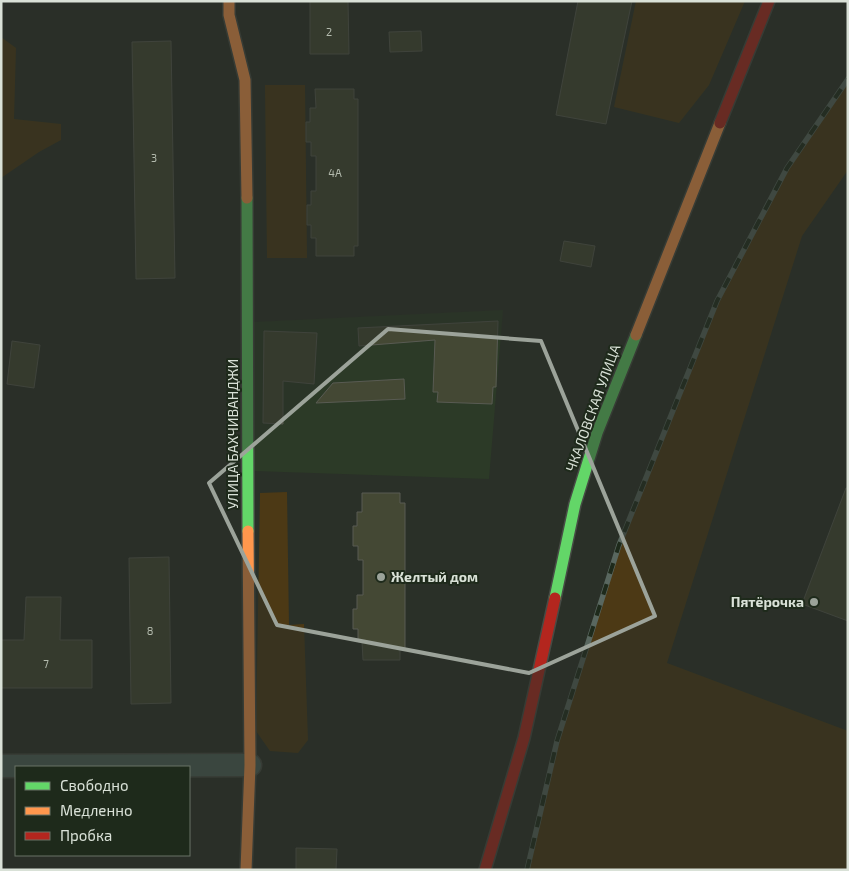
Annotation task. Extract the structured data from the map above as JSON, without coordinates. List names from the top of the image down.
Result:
{
  "streets": {
    "main road": ["ЧКАЛОВСКАЯ УЛИЦА", "УЛИЦА БАХЧИВАНДЖИ"]
  },
  "places": ["Желтый дом", "Пятёрочка"],
  "house_numbers": [
    "2",
    "3",
    "4А",
    "8",
    "7"
  ],
  "legend": ["Свободно", "Медленно", "Пробка"]
}
